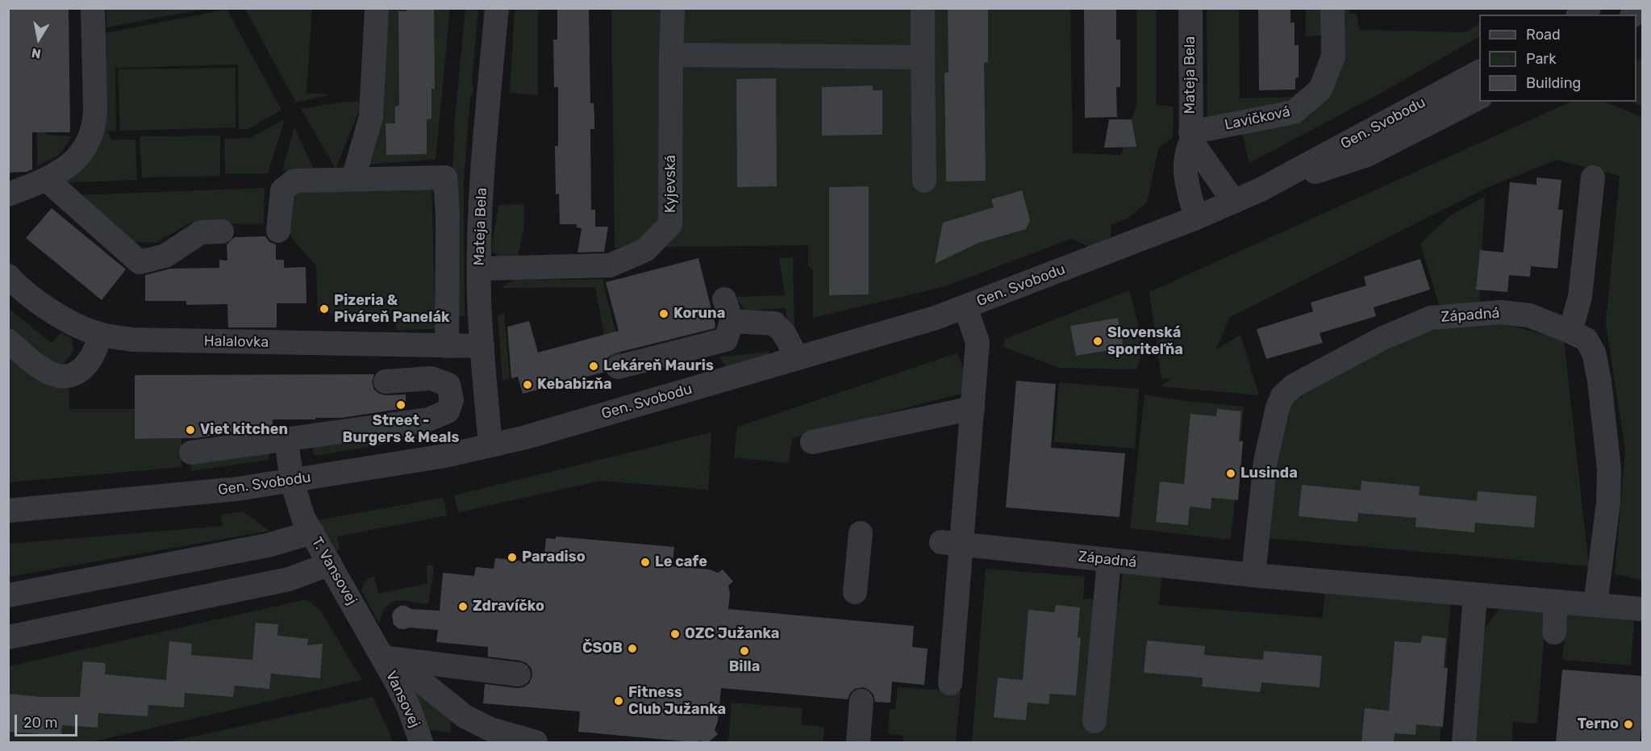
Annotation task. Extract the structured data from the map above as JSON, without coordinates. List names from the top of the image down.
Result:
{
  "streets": {
    "street": [
      "Mateja Bela",
      "Lavičková",
      "Gen. Svobodu",
      "Kyjevská",
      "Západná",
      "Halalovka",
      "T. Vansovej",
      "Vansovej"
    ]
  },
  "crossings": [
    ["Mateja Bela", "Lavičková"],
    ["Mateja Bela", "Gen. Svobodu"],
    ["Mateja Bela", "Kyjevská"],
    ["Mateja Bela", "Halalovka"],
    ["Gen. Svobodu", "T. Vansovej"],
    ["T. Vansovej", "Vansovej"]
  ],
  "places": [
    "Pizeria & Piváreň Panelák",
    "Koruna",
    "Slovenská sporiteľňa",
    "Lekáreň Mauris",
    "Kebabizňa",
    "Street - Burgers & Meals",
    "Viet kitchen",
    "Lusinda",
    "Paradiso",
    "Le cafe",
    "Zdravíčko",
    "OZC Južanka",
    "ČSOB",
    "Billa",
    "Fitness Club Južanka",
    "Terno"
  ],
  "legend": ["Road", "Park", "Building"],
  "scale_bar": "20 m",
  "north": "bottom"
}
